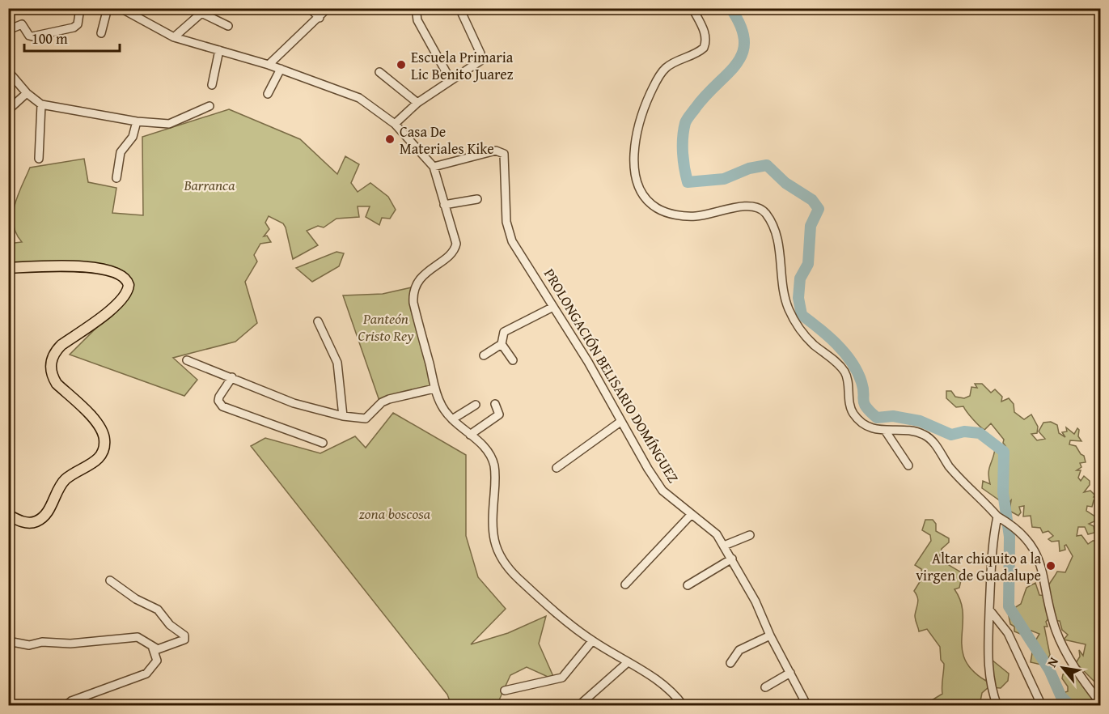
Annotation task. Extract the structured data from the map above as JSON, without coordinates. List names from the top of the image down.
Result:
{
  "streets": {
    "street": ["PROLONGACIÓN BELISARIO DOMÍNGUEZ"]
  },
  "parks": ["Barranca", "Panteón Cristo Rey", "zona boscosa"],
  "places": ["Escuela Primaria Lic Benito Juarez", "Casa De Materiales Kike", "Altar chiquito a la virgen de Guadalupe"],
  "scale_bar": "100 m",
  "north": "top left"
}
